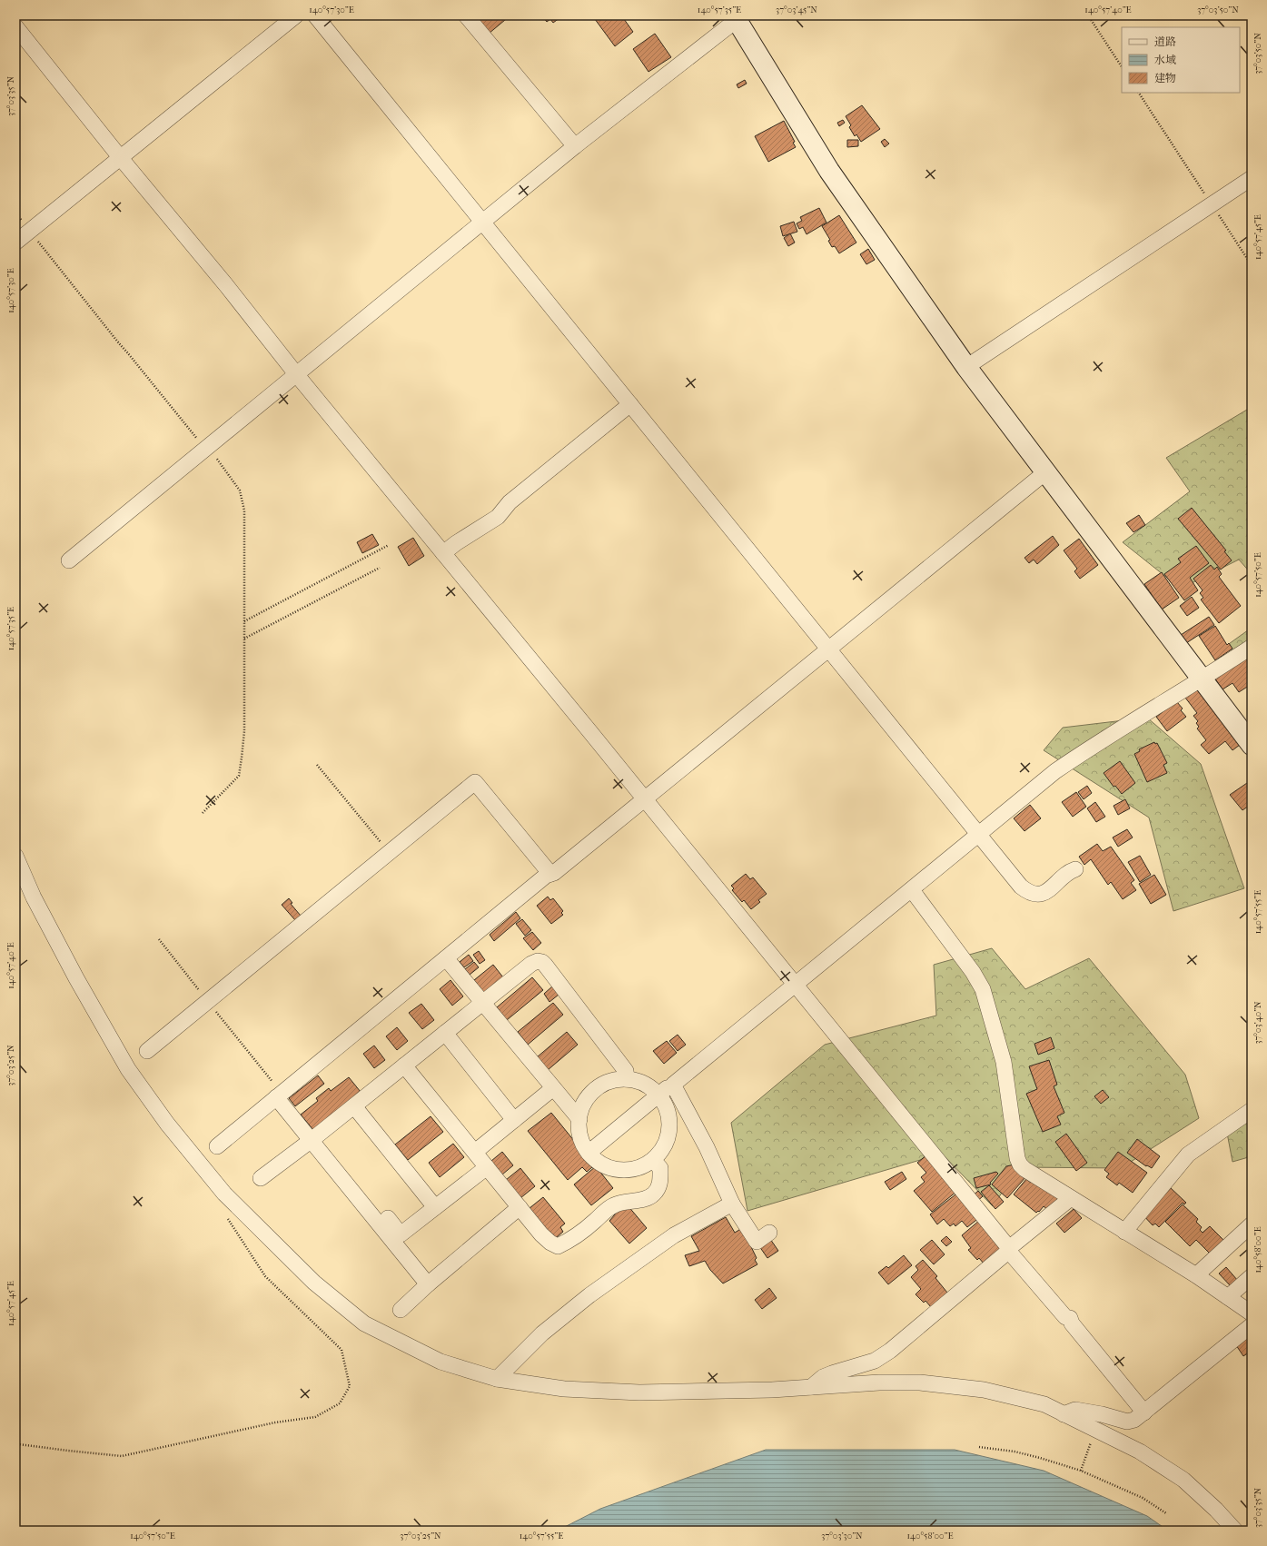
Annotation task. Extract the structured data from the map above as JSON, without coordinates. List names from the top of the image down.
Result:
{
  "legend": ["道路", "水域", "建物"],
  "coordinates": [
    "140°57'30\"E",
    "140°57'35\"E",
    "37°03'45\"N",
    "140°57'40\"E",
    "37°03'50\"N",
    "37°03'35\"N",
    "140°57'45\"E",
    "140°57'50\"E",
    "140°57'55\"E",
    "37°03'40\"N",
    "37°03'25\"N",
    "140°58'00\"E",
    "37°03'30\"N"
  ]
}
